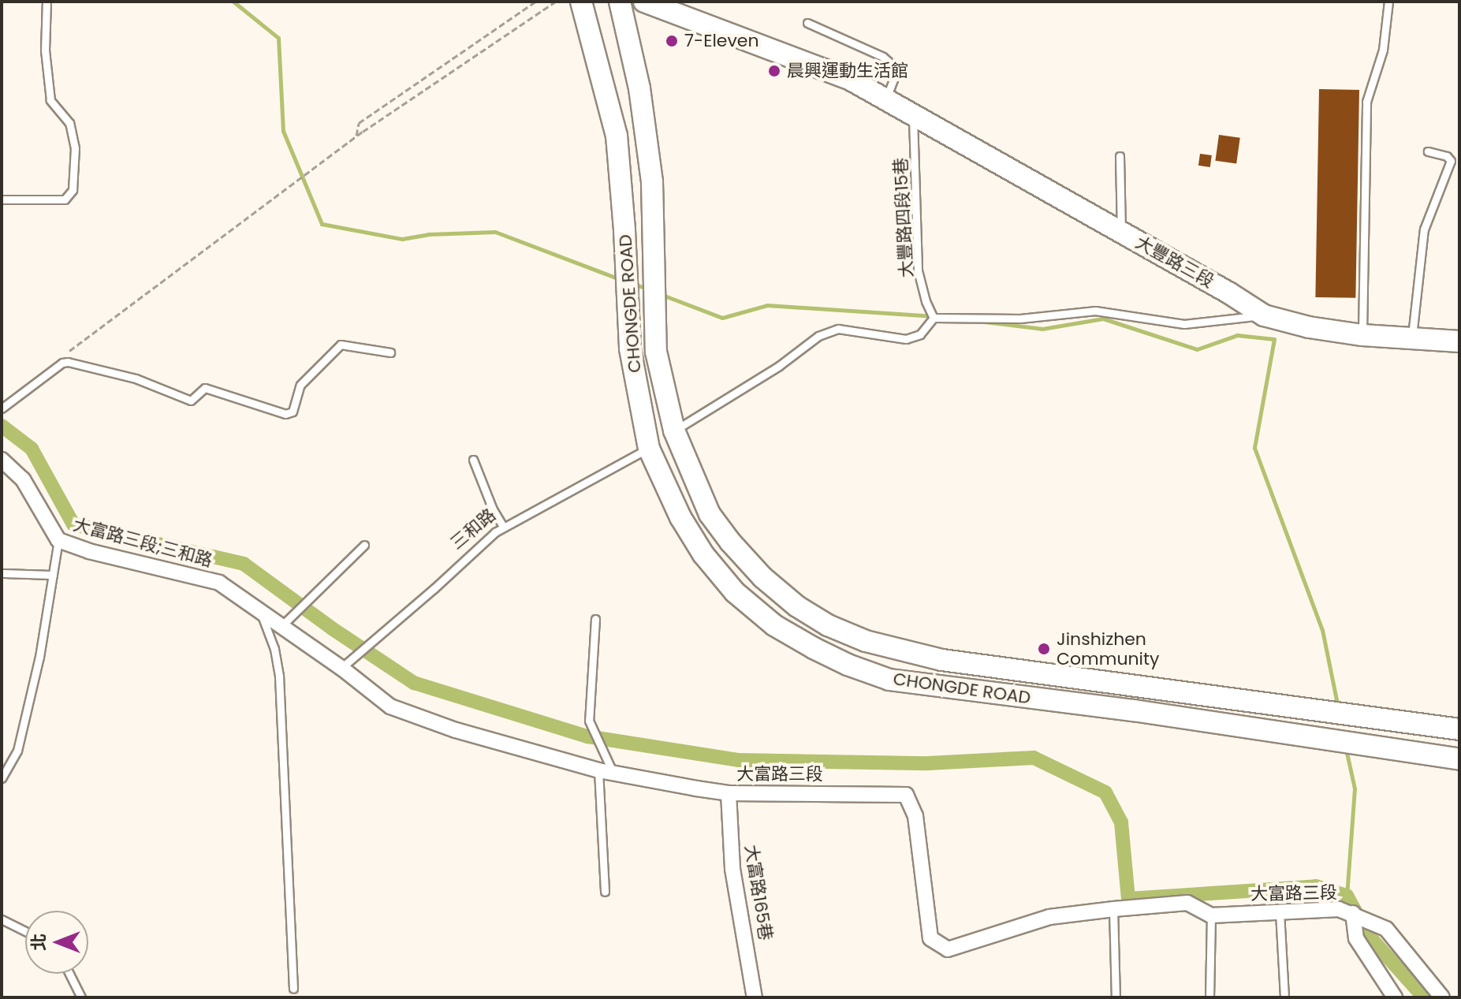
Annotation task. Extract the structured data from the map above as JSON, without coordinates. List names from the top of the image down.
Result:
{
  "streets": {
    "street": [
      "大豐路三段",
      "CHONGDE ROAD",
      "大富路三段;三和路",
      "大富路三段",
      "大富路165巷"
    ],
    "lane": ["大豐路四段15巷", "三和路"]
  },
  "crossings": [
    ["大豐路四段15巷", "大豐路三段"],
    ["CHONGDE ROAD", "三和路"],
    ["三和路", "大富路三段;三和路"],
    ["三和路", "大富路三段"],
    ["大富路三段;三和路", "大富路三段"],
    ["大富路三段", "大富路165巷"]
  ],
  "places": ["7-Eleven", "晨興運動生活館", "Jinshizhen Community"],
  "north": "left"
}
